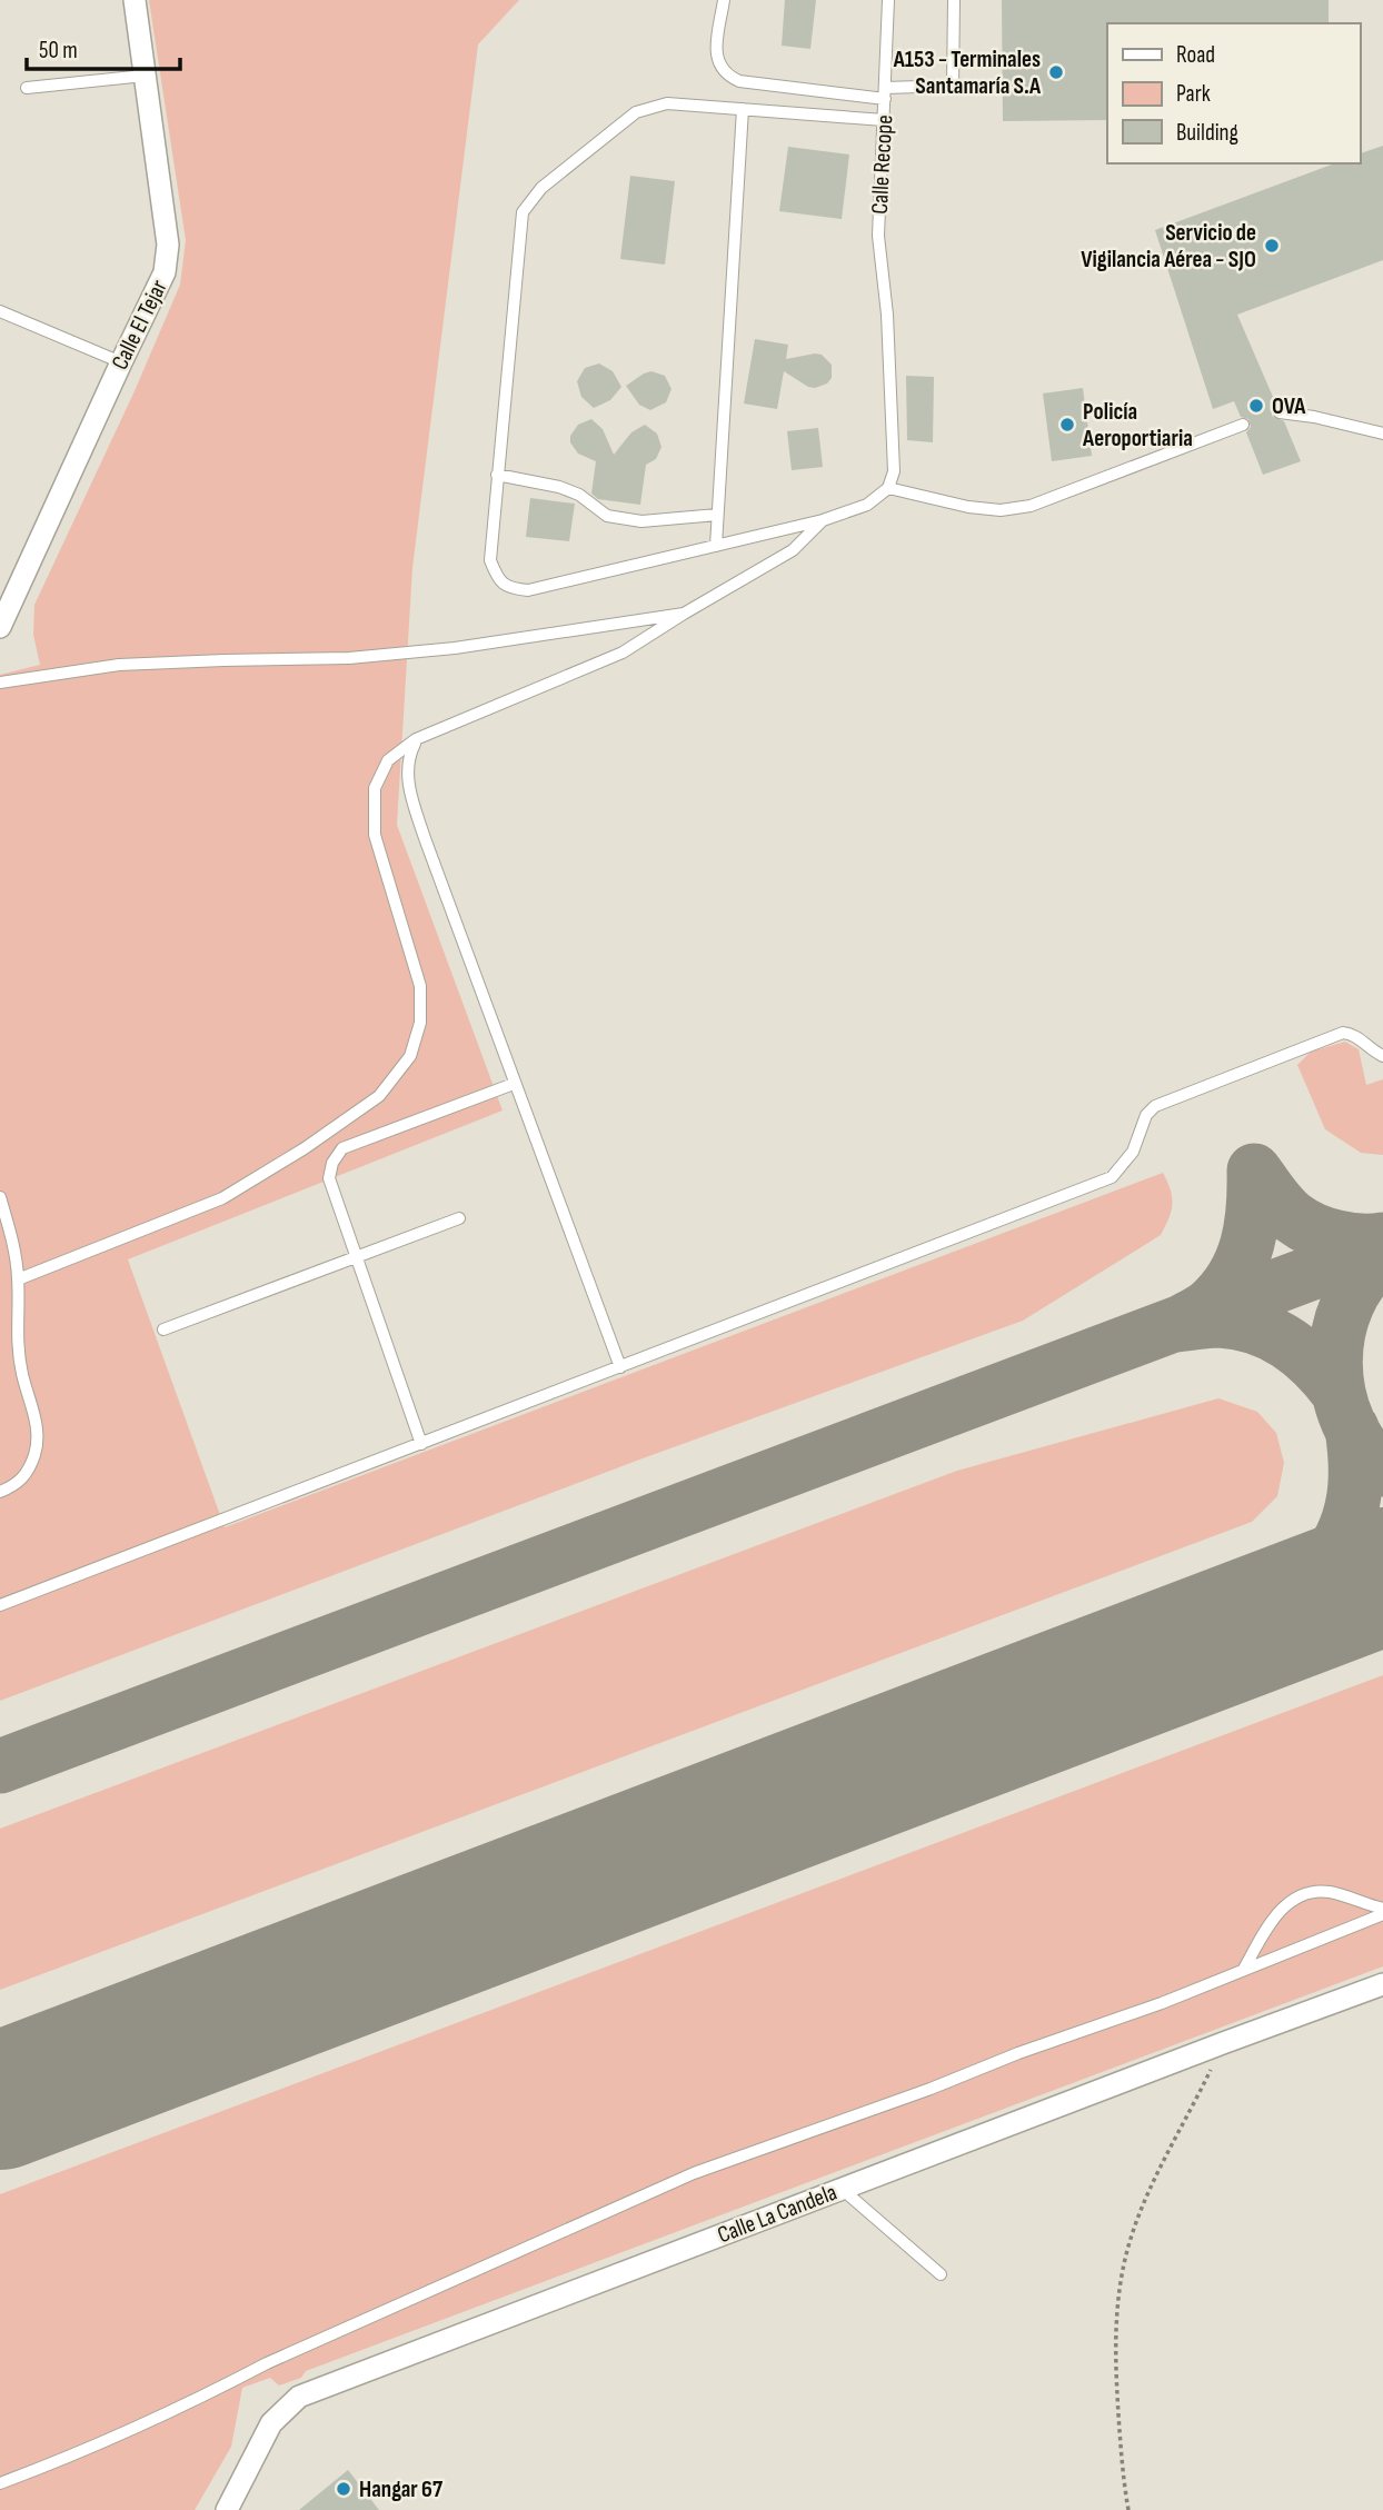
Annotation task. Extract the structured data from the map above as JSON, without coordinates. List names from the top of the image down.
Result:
{
  "streets": {
    "street": ["Calle El Tejar", "Calle La Candela"],
    "lane": ["Calle Recope"]
  },
  "places": [
    "A153 - Terminales Santamaría S.A",
    "Servicio de Vigilancia Aérea - SJO",
    "OVA",
    "Policía Aeroportiaria",
    "Hangar 67"
  ],
  "legend": ["Road", "Park", "Building"],
  "scale_bar": "50 m"
}
